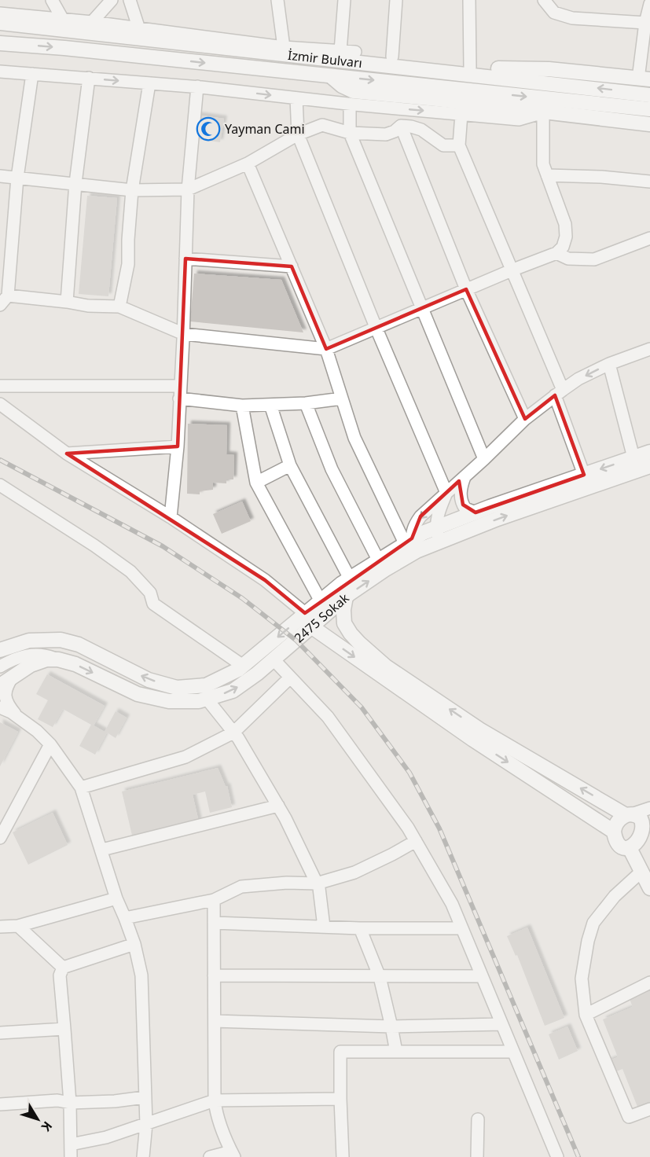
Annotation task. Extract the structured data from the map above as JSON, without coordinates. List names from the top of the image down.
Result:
{
  "streets": {
    "main road": ["İzmir Bulvarı", "2475 Sokak"]
  },
  "places": {
    "mosque": ["Yayman Cami"]
  },
  "north": "bottom right"
}
